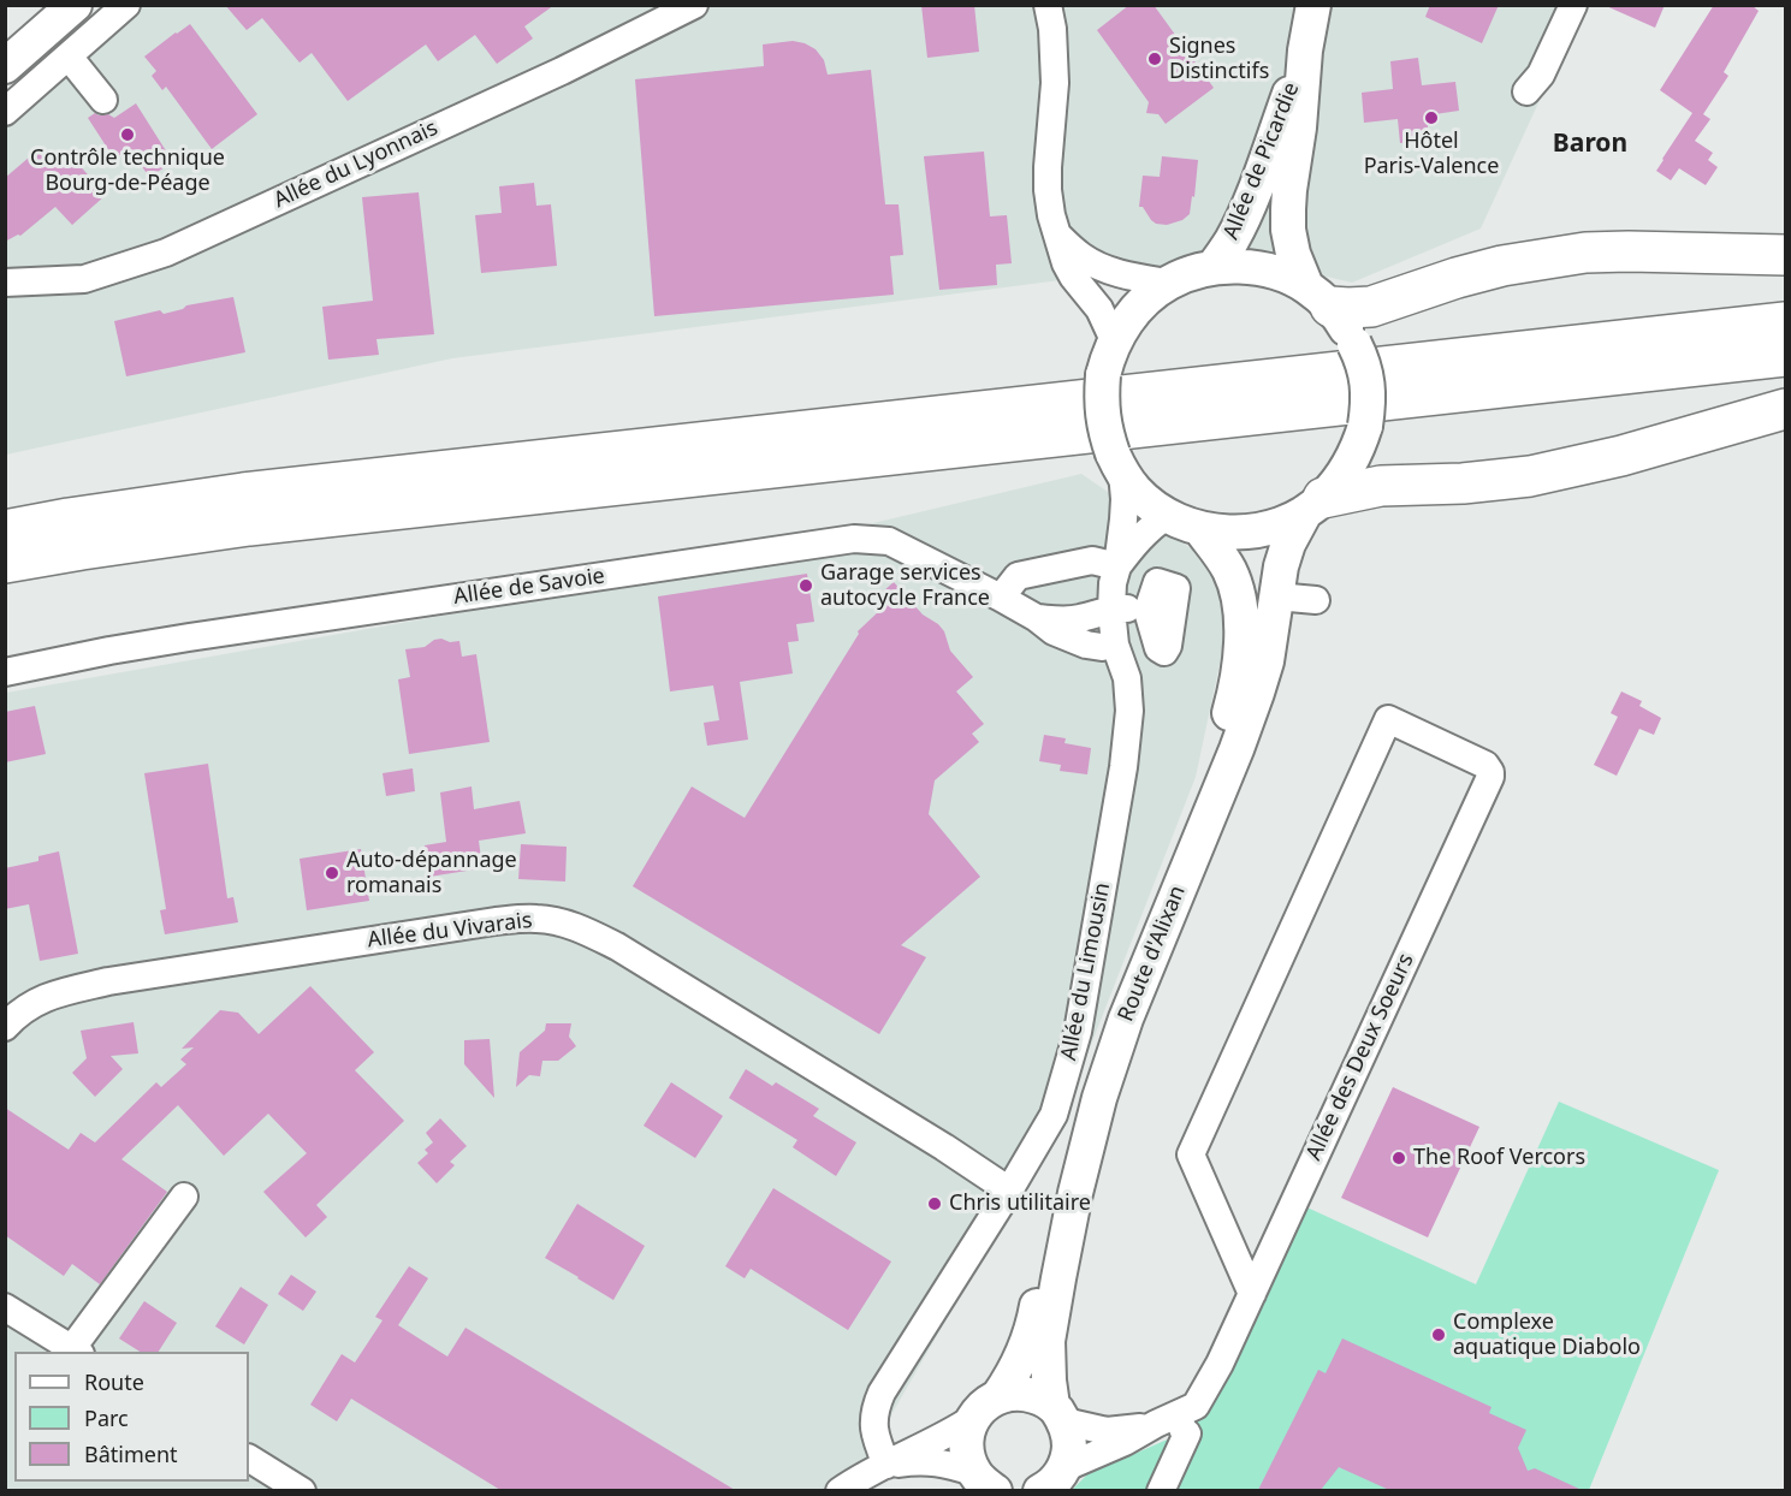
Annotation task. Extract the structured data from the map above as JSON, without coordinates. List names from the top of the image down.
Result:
{
  "streets": {
    "main road": ["Allée de Picardie", "Route d'Alixan"],
    "street": [
      "Allée du Lyonnais",
      "Allée de Savoie",
      "Allée du Vivarais",
      "Allée du Limousin",
      "Allée des Deux Soeurs"
    ]
  },
  "crossings": [
    ["Allée de Picardie", "Route d'Alixan"],
    ["Allée de Savoie", "Allée du Limousin"],
    ["Allée du Vivarais", "Allée du Limousin"],
    ["Route d'Alixan", "Allée des Deux Soeurs"]
  ],
  "districts": ["Baron"],
  "places": [
    "Signes Distinctifs",
    "Hôtel Paris-Valence",
    "Contrôle technique Bourg-de-Péage",
    "Garage services autocycle France",
    "Auto-dépannage romanais",
    "The Roof Vercors",
    "Chris utilitaire",
    "Complexe aquatique Diabolo"
  ],
  "legend": ["Route", "Parc", "Bâtiment"]
}
